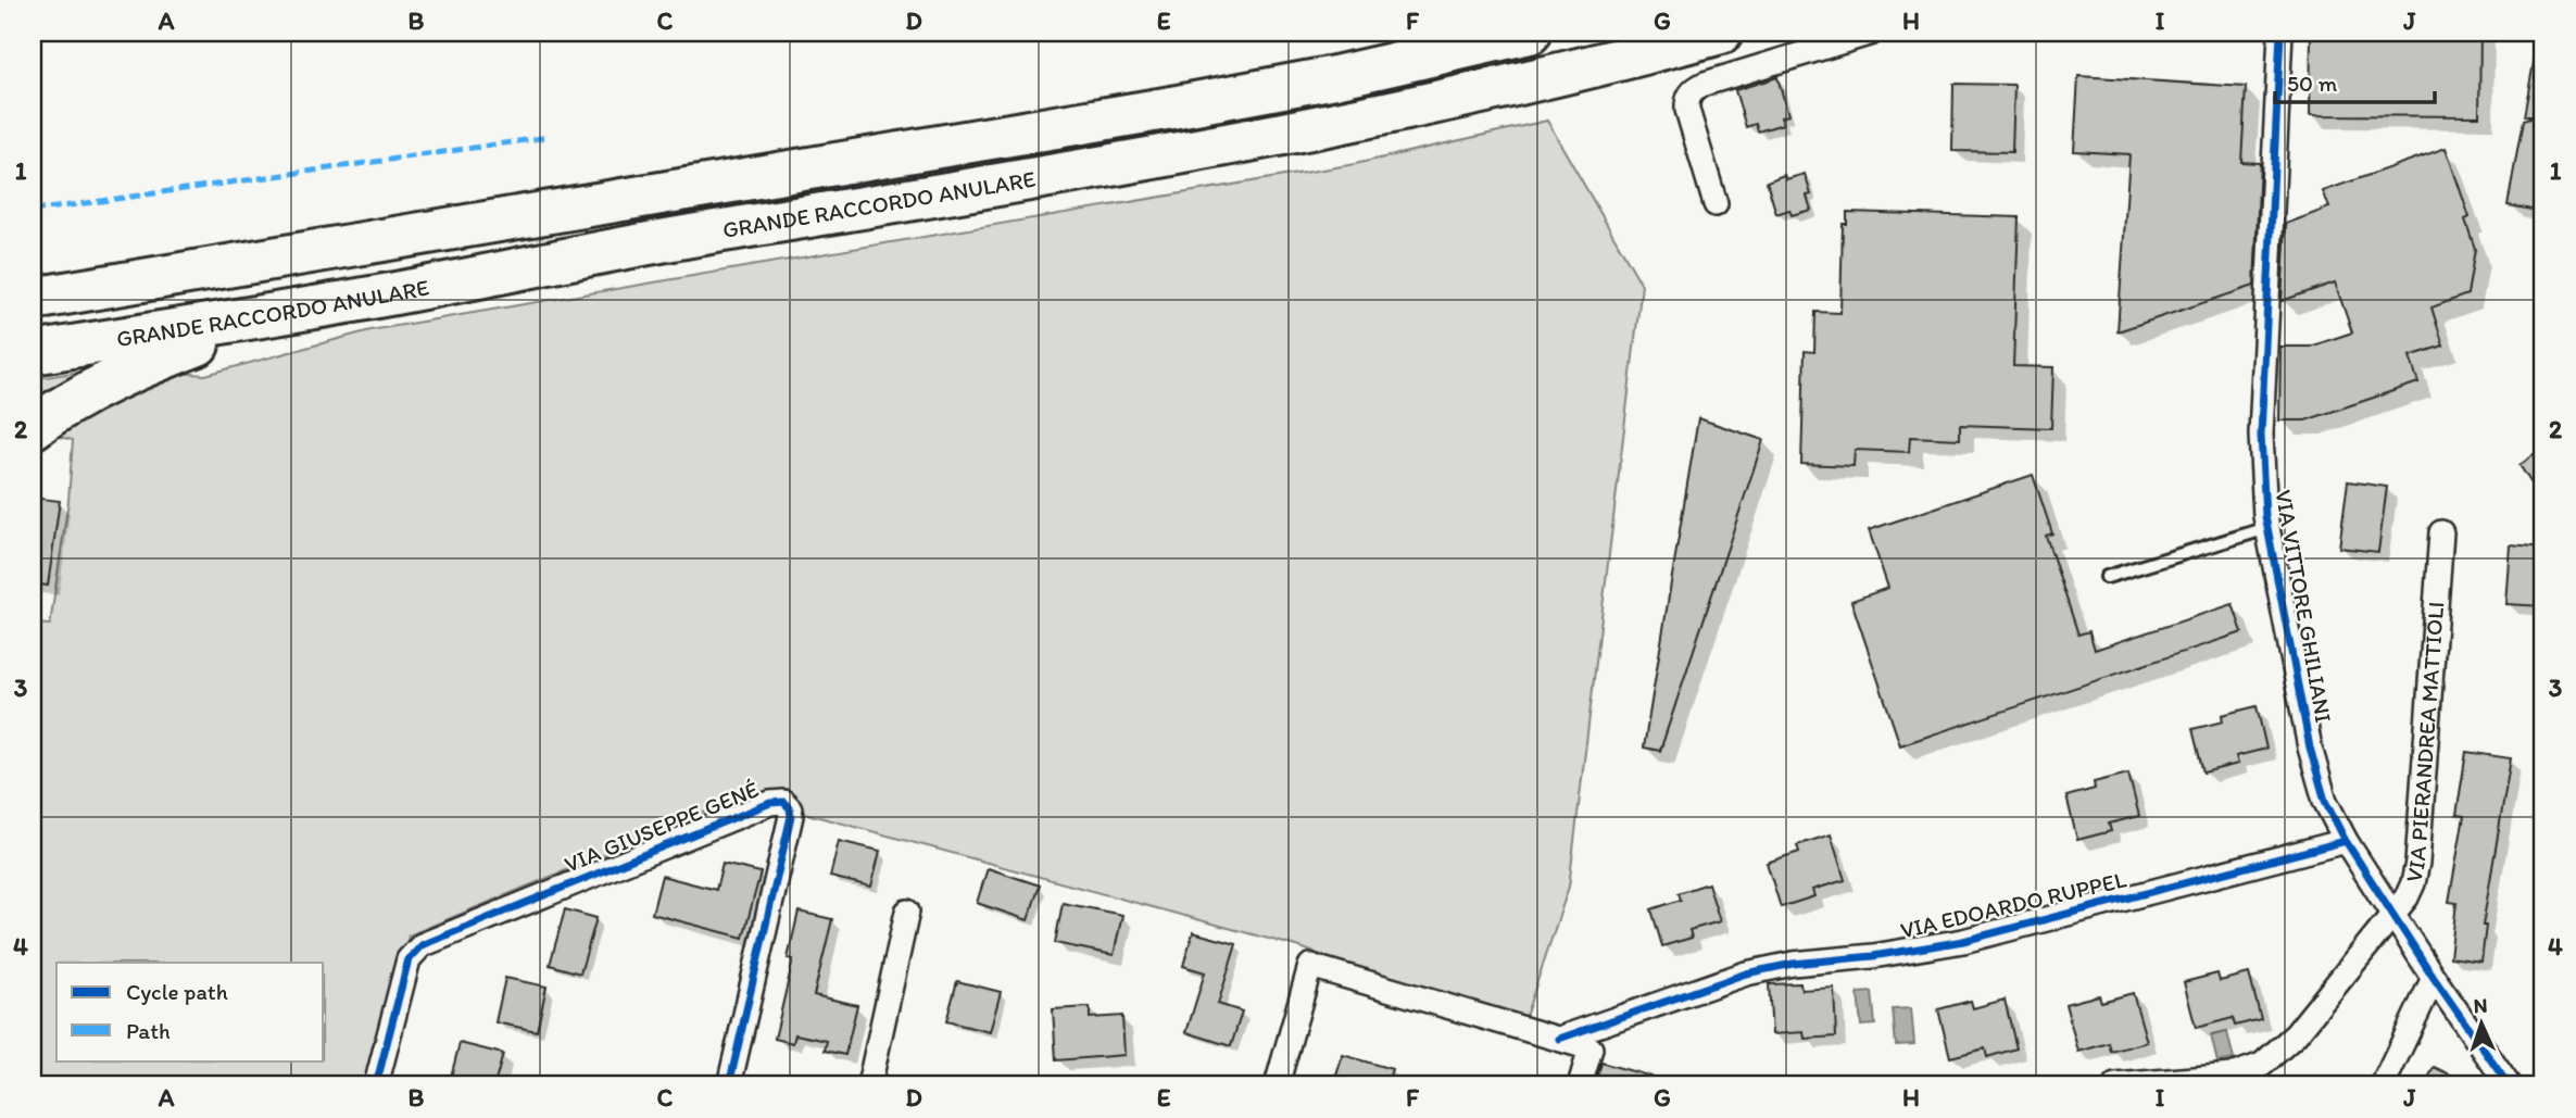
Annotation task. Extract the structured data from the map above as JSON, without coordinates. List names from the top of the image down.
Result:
{
  "streets": {
    "highway": ["GRANDE RACCORDO ANULARE"],
    "street": [
      "VIA VITTORE GHILIANI",
      "VIA PIERANDREA MATTIOLI",
      "VIA GIUSEPPE GENÉ",
      "VIA EDOARDO RUPPEL"
    ]
  },
  "crossings": [
    ["VIA VITTORE GHILIANI", "VIA PIERANDREA MATTIOLI"],
    ["VIA VITTORE GHILIANI", "VIA EDOARDO RUPPEL"]
  ],
  "legend": ["Cycle path", "Path"],
  "scale_bar": "50 m",
  "north": "top",
  "grid": {
    "columns": [
      "A",
      "B",
      "C",
      "D",
      "E",
      "F",
      "G",
      "H",
      "I",
      "J"
    ],
    "rows": [
      "1",
      "2",
      "3",
      "4"
    ]
  }
}
